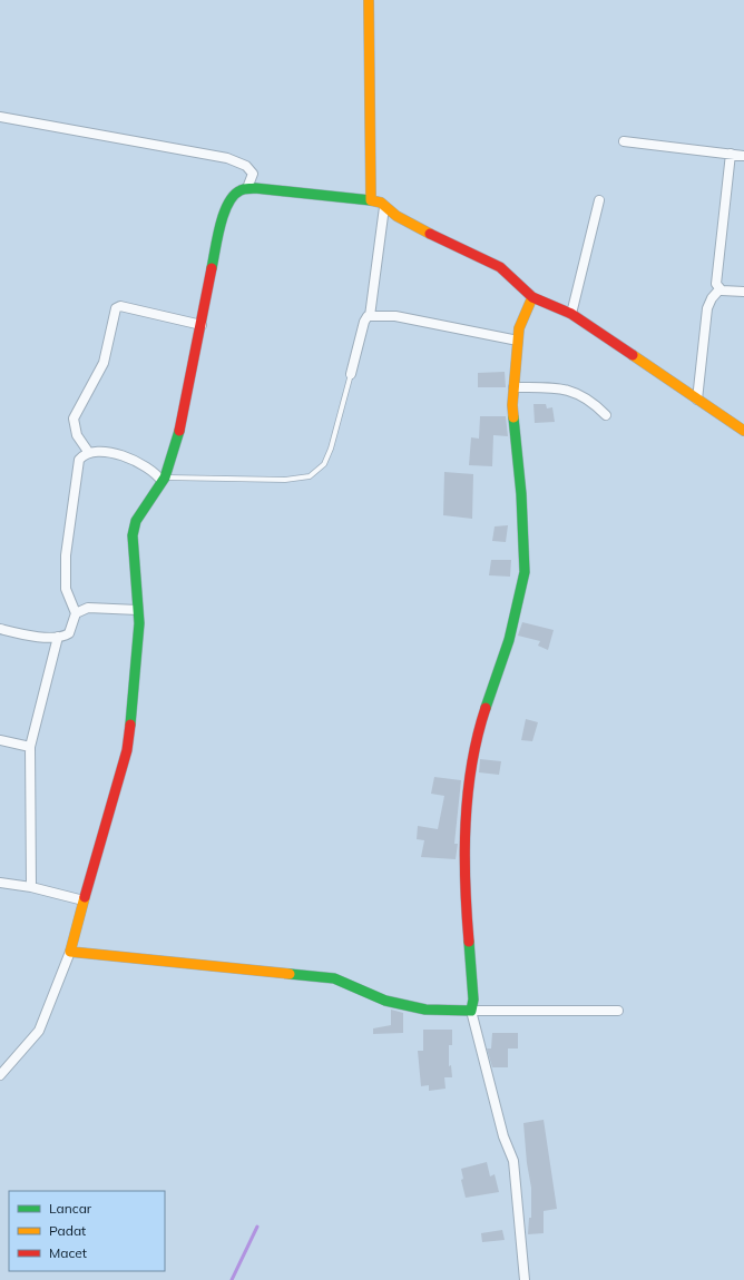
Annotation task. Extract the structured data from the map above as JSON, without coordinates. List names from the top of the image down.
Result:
{
  "legend": ["Lancar", "Padat", "Macet"]
}
